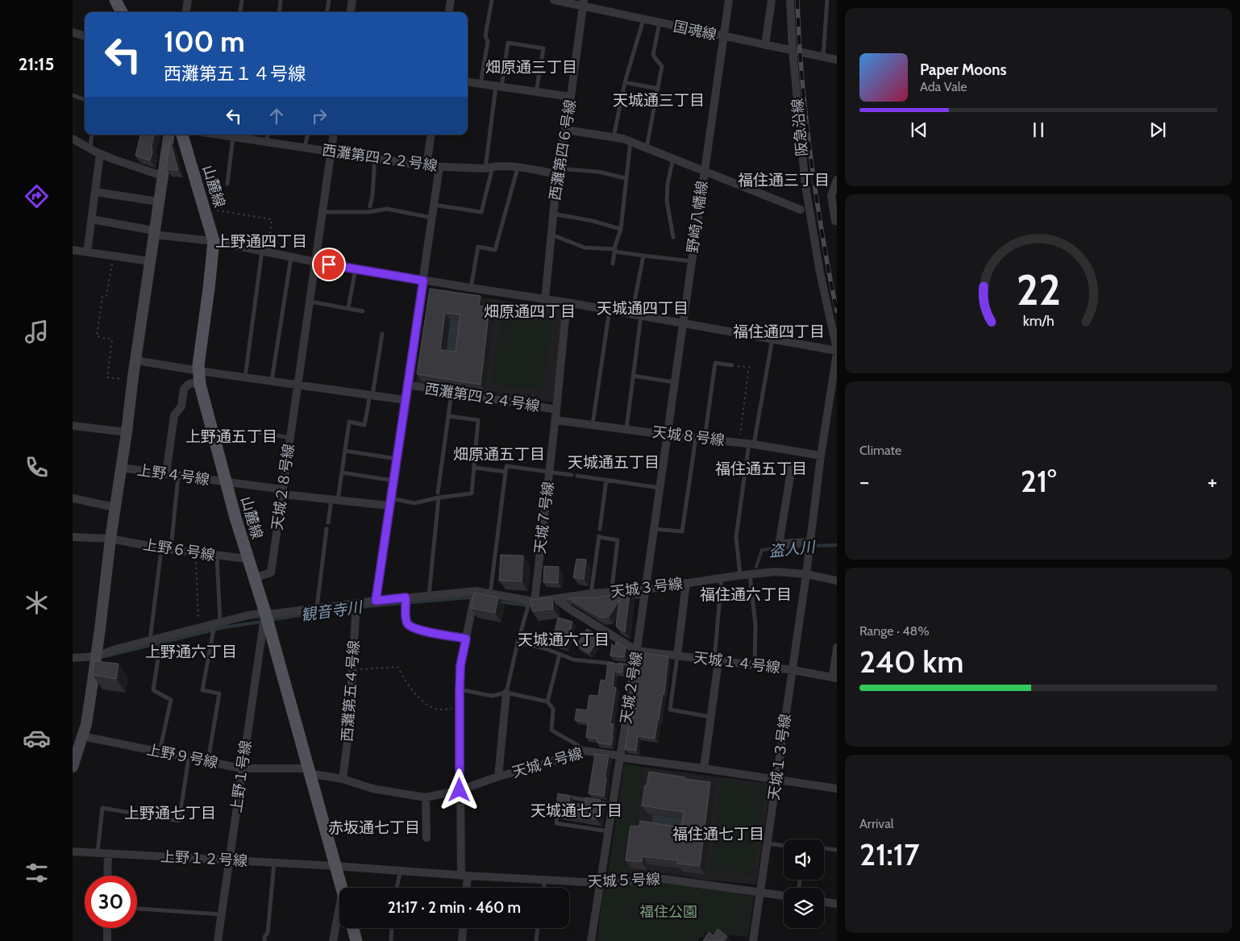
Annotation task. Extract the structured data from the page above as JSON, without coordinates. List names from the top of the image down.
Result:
{
  "streets": {
    "main road": ["山麓線"],
    "street": [
      "国魂線",
      "阪急沿線",
      "西灘第四６号線",
      "西灘第四２２号線",
      "野崎八幡線",
      "西灘第四２４号線",
      "天城８号線",
      "上野４号線",
      "天城２８号線",
      "天城７号線",
      "上野６号線",
      "天城３号線",
      "天城１４号線",
      "天城２号線",
      "西灘第五４号線",
      "上野９号線",
      "天城１３号線",
      "天城４号線",
      "上野１号線",
      "上野１２号線",
      "天城５号線"
    ]
  },
  "crossings": [
    ["国魂線", "阪急沿線"],
    ["国魂線", "西灘第四６号線"],
    ["国魂線", "野崎八幡線"],
    ["阪急沿線", "天城１３号線"],
    ["西灘第四６号線", "西灘第四２２号線"],
    ["西灘第四２２号線", "天城２８号線"],
    ["山麓線", "西灘第四２４号線"],
    ["山麓線", "上野４号線"],
    ["山麓線", "天城２８号線"],
    ["山麓線", "上野６号線"],
    ["山麓線", "天城３号線"],
    ["山麓線", "上野９号線"],
    ["山麓線", "天城４号線"],
    ["山麓線", "上野１号線"],
    ["山麓線", "上野１２号線"],
    ["山麓線", "天城５号線"],
    ["野崎八幡線", "天城８号線"],
    ["野崎八幡線", "天城２号線"],
    ["西灘第四２４号線", "天城２８号線"],
    ["西灘第四２４号線", "天城７号線"],
    ["天城８号線", "天城７号線"],
    ["天城８号線", "天城２号線"],
    ["天城８号線", "天城１３号線"],
    ["上野４号線", "天城２８号線"],
    ["天城７号線", "天城３号線"],
    ["天城３号線", "天城２号線"],
    ["天城３号線", "西灘第五４号線"],
    ["天城３号線", "天城１３号線"],
    ["天城３号線", "上野１号線"],
    ["天城１４号線", "天城２号線"],
    ["天城１４号線", "天城１３号線"],
    ["天城２号線", "天城４号線"],
    ["天城２号線", "天城５号線"],
    ["西灘第五４号線", "天城４号線"],
    ["上野９号線", "天城４号線"],
    ["上野９号線", "上野１号線"],
    ["天城１３号線", "天城４号線"],
    ["天城１３号線", "天城５号線"],
    ["上野１号線", "上野１２号線"],
    ["上野１２号線", "天城５号線"]
  ],
  "districts": [
    "畑原通三丁目",
    "天城通三丁目",
    "福住通三丁目",
    "上野通四丁目",
    "天城通四丁目",
    "畑原通四丁目",
    "福住通四丁目",
    "上野通五丁目",
    "畑原通五丁目",
    "天城通五丁目",
    "福住通五丁目",
    "福住通六丁目",
    "天城通六丁目",
    "上野通六丁目",
    "天城通七丁目",
    "上野通七丁目",
    "赤坂通七丁目",
    "福住通七丁目"
  ],
  "water": ["盗人川", "観音寺川"],
  "parks": ["福住公園"],
  "page": {
    "tabs": "21:15",
    "turn": ["100 m", "西灘第五１４号線"],
    "song": ["Paper Moons", "Ada Vale"],
    "tile": [
      "Climate",
      ["Range · 48%", "240 km"],
      ["Arrival", "21:17"]
    ],
    "heat": ["−", "21°", "+"],
    "limit": "30",
    "trip": "21:17 · 2 min · 460 m",
    "gauge": ["22", "km/h"]
  }
}
